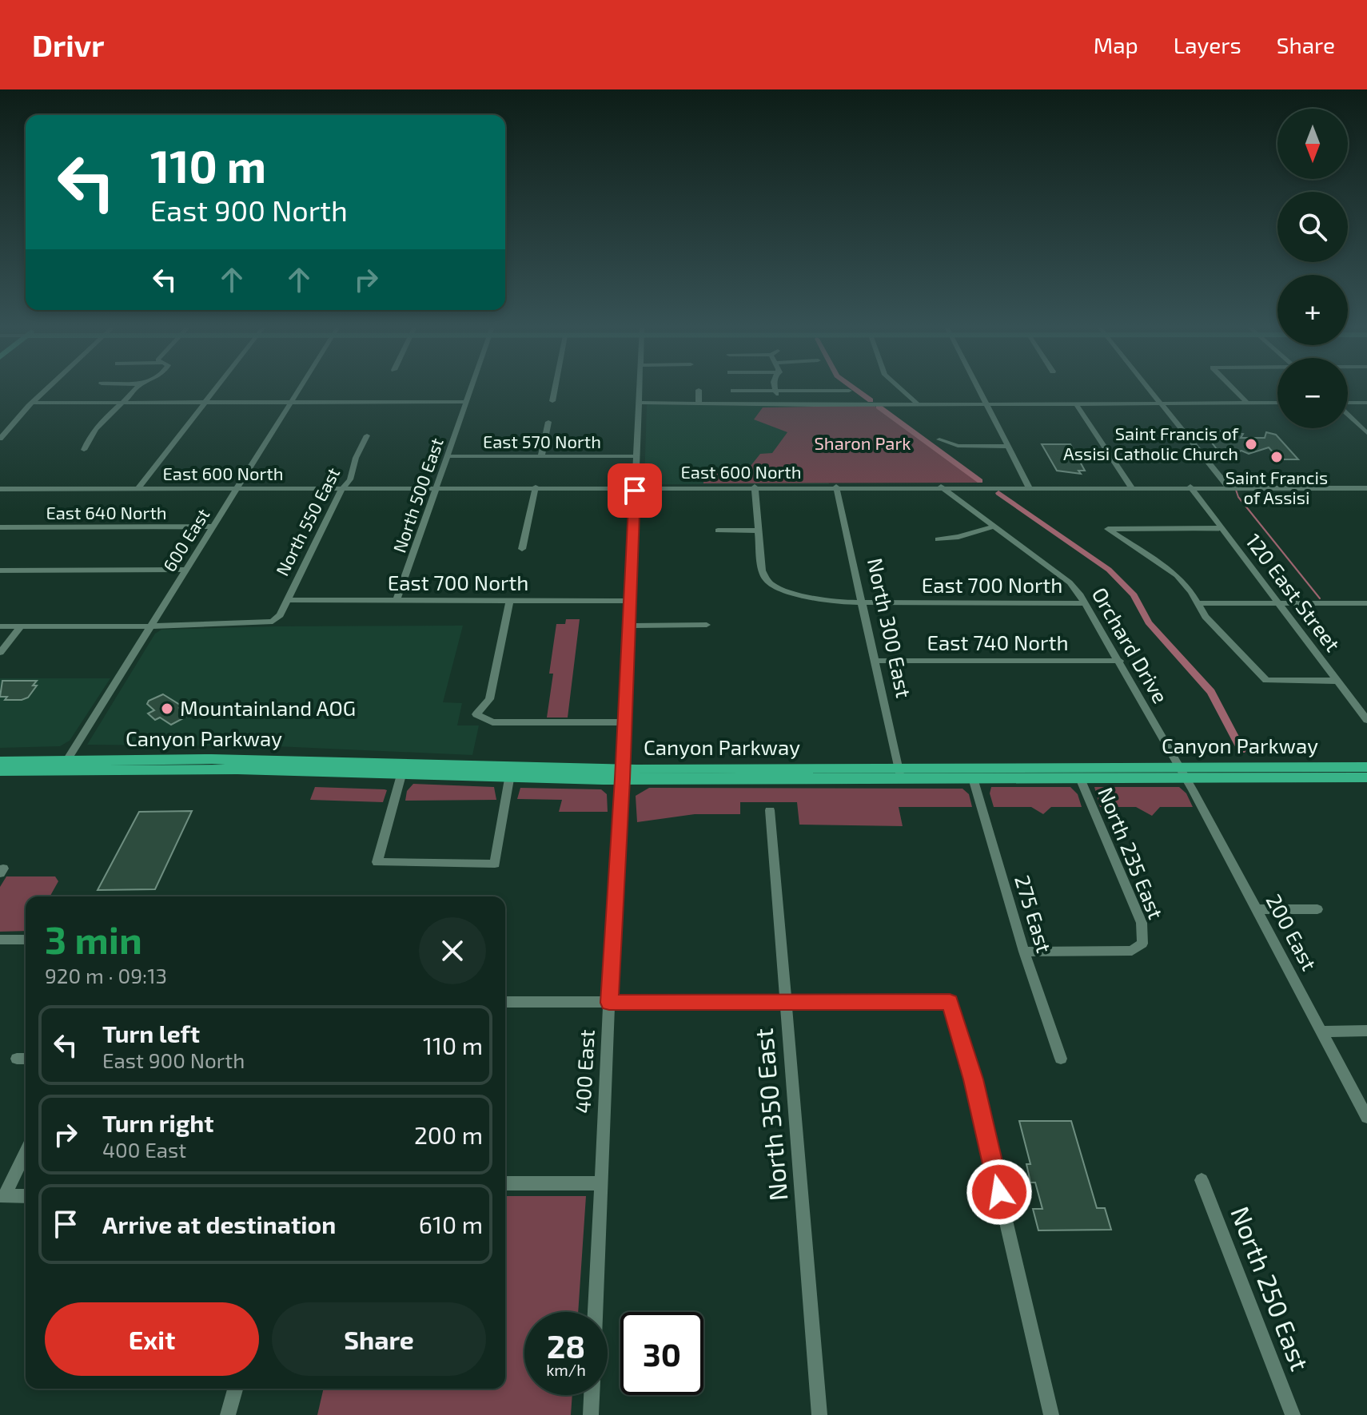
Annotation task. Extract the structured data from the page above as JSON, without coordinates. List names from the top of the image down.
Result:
{
  "streets": {
    "highway": ["Canyon Parkway"],
    "street": [
      "East 570 North",
      "East 600 North",
      "North 500 East",
      "East 640 North",
      "North 550 East",
      "600 East",
      "East 700 North",
      "120 East Street",
      "North 300 East",
      "East 740 North",
      "Orchard Drive",
      "North 235 East",
      "275 East",
      "200 East",
      "400 East",
      "North 350 East",
      "North 250 East"
    ]
  },
  "crossings": [
    ["East 570 North", "North 500 East"],
    ["East 570 North", "400 East"],
    ["East 600 North", "North 500 East"],
    ["East 600 North", "North 550 East"],
    ["East 600 North", "600 East"],
    ["East 600 North", "120 East Street"],
    ["East 600 North", "North 300 East"],
    ["East 600 North", "Orchard Drive"],
    ["East 600 North", "400 East"],
    ["North 500 East", "East 700 North"],
    ["East 640 North", "600 East"],
    ["North 550 East", "600 East"],
    ["North 550 East", "East 700 North"],
    ["600 East", "Canyon Parkway"],
    ["East 700 North", "North 300 East"],
    ["East 700 North", "Orchard Drive"],
    ["East 700 North", "400 East"],
    ["North 300 East", "East 740 North"],
    ["North 300 East", "Canyon Parkway"],
    ["East 740 North", "Orchard Drive"],
    ["Orchard Drive", "Canyon Parkway"],
    ["Orchard Drive", "200 East"],
    ["Canyon Parkway", "North 235 East"],
    ["Canyon Parkway", "275 East"],
    ["Canyon Parkway", "200 East"],
    ["Canyon Parkway", "400 East"],
    ["North 235 East", "275 East"]
  ],
  "parks": ["Sharon Park"],
  "places": ["Saint Francis of Assisi Catholic Church", "Saint Francis of Assisi", "Mountainland AOG"],
  "north": "bottom",
  "page": {
    "header": "Drivr",
    "nav": ["Map", "Layers", "Share"],
    "map_buttons": ["+", "−"],
    "turn": ["110 m", "East 900 North"],
    "heading": ["3 min", "920 m · 09:13"],
    "list": [
      {
        "name": "Turn left",
        "note": "East 900 North",
        "value": "110 m"
      },
      {
        "name": "Turn right",
        "note": "400 East",
        "value": "200 m"
      },
      {
        "name": "Arrive at destination",
        "value": "610 m"
      }
    ],
    "buttons": ["Exit", "Share"],
    "speed": "28 km/h",
    "limit": "30"
  }
}
